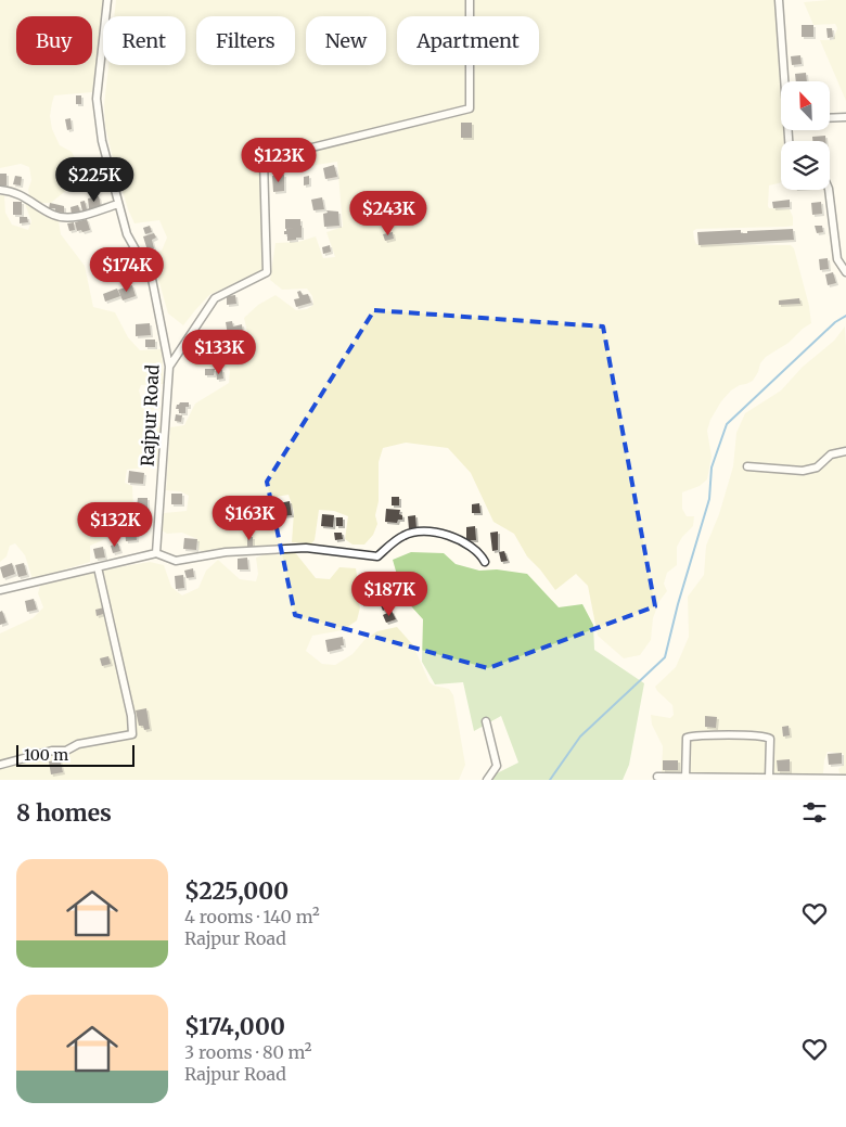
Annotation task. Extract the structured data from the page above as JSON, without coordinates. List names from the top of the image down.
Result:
{
  "streets": {
    "street": ["Rajpur Road"]
  },
  "scale_bar": "100 m",
  "north": "top left",
  "page": {
    "chip": [
      "Buy",
      "Rent",
      "Filters",
      "New",
      "Apartment"
    ],
    "price": [
      "$123K",
      "$225K",
      "$243K",
      "$174K",
      "$133K",
      "$163K",
      "$132K",
      "$187K"
    ],
    "scale": "100 m",
    "heading": "8 homes",
    "list": [
      {
        "name": "$225,000",
        "note": "4 rooms · 140 m² · Rajpur Road"
      },
      {
        "name": "$174,000",
        "note": "3 rooms · 80 m² · Rajpur Road"
      }
    ]
  }
}
